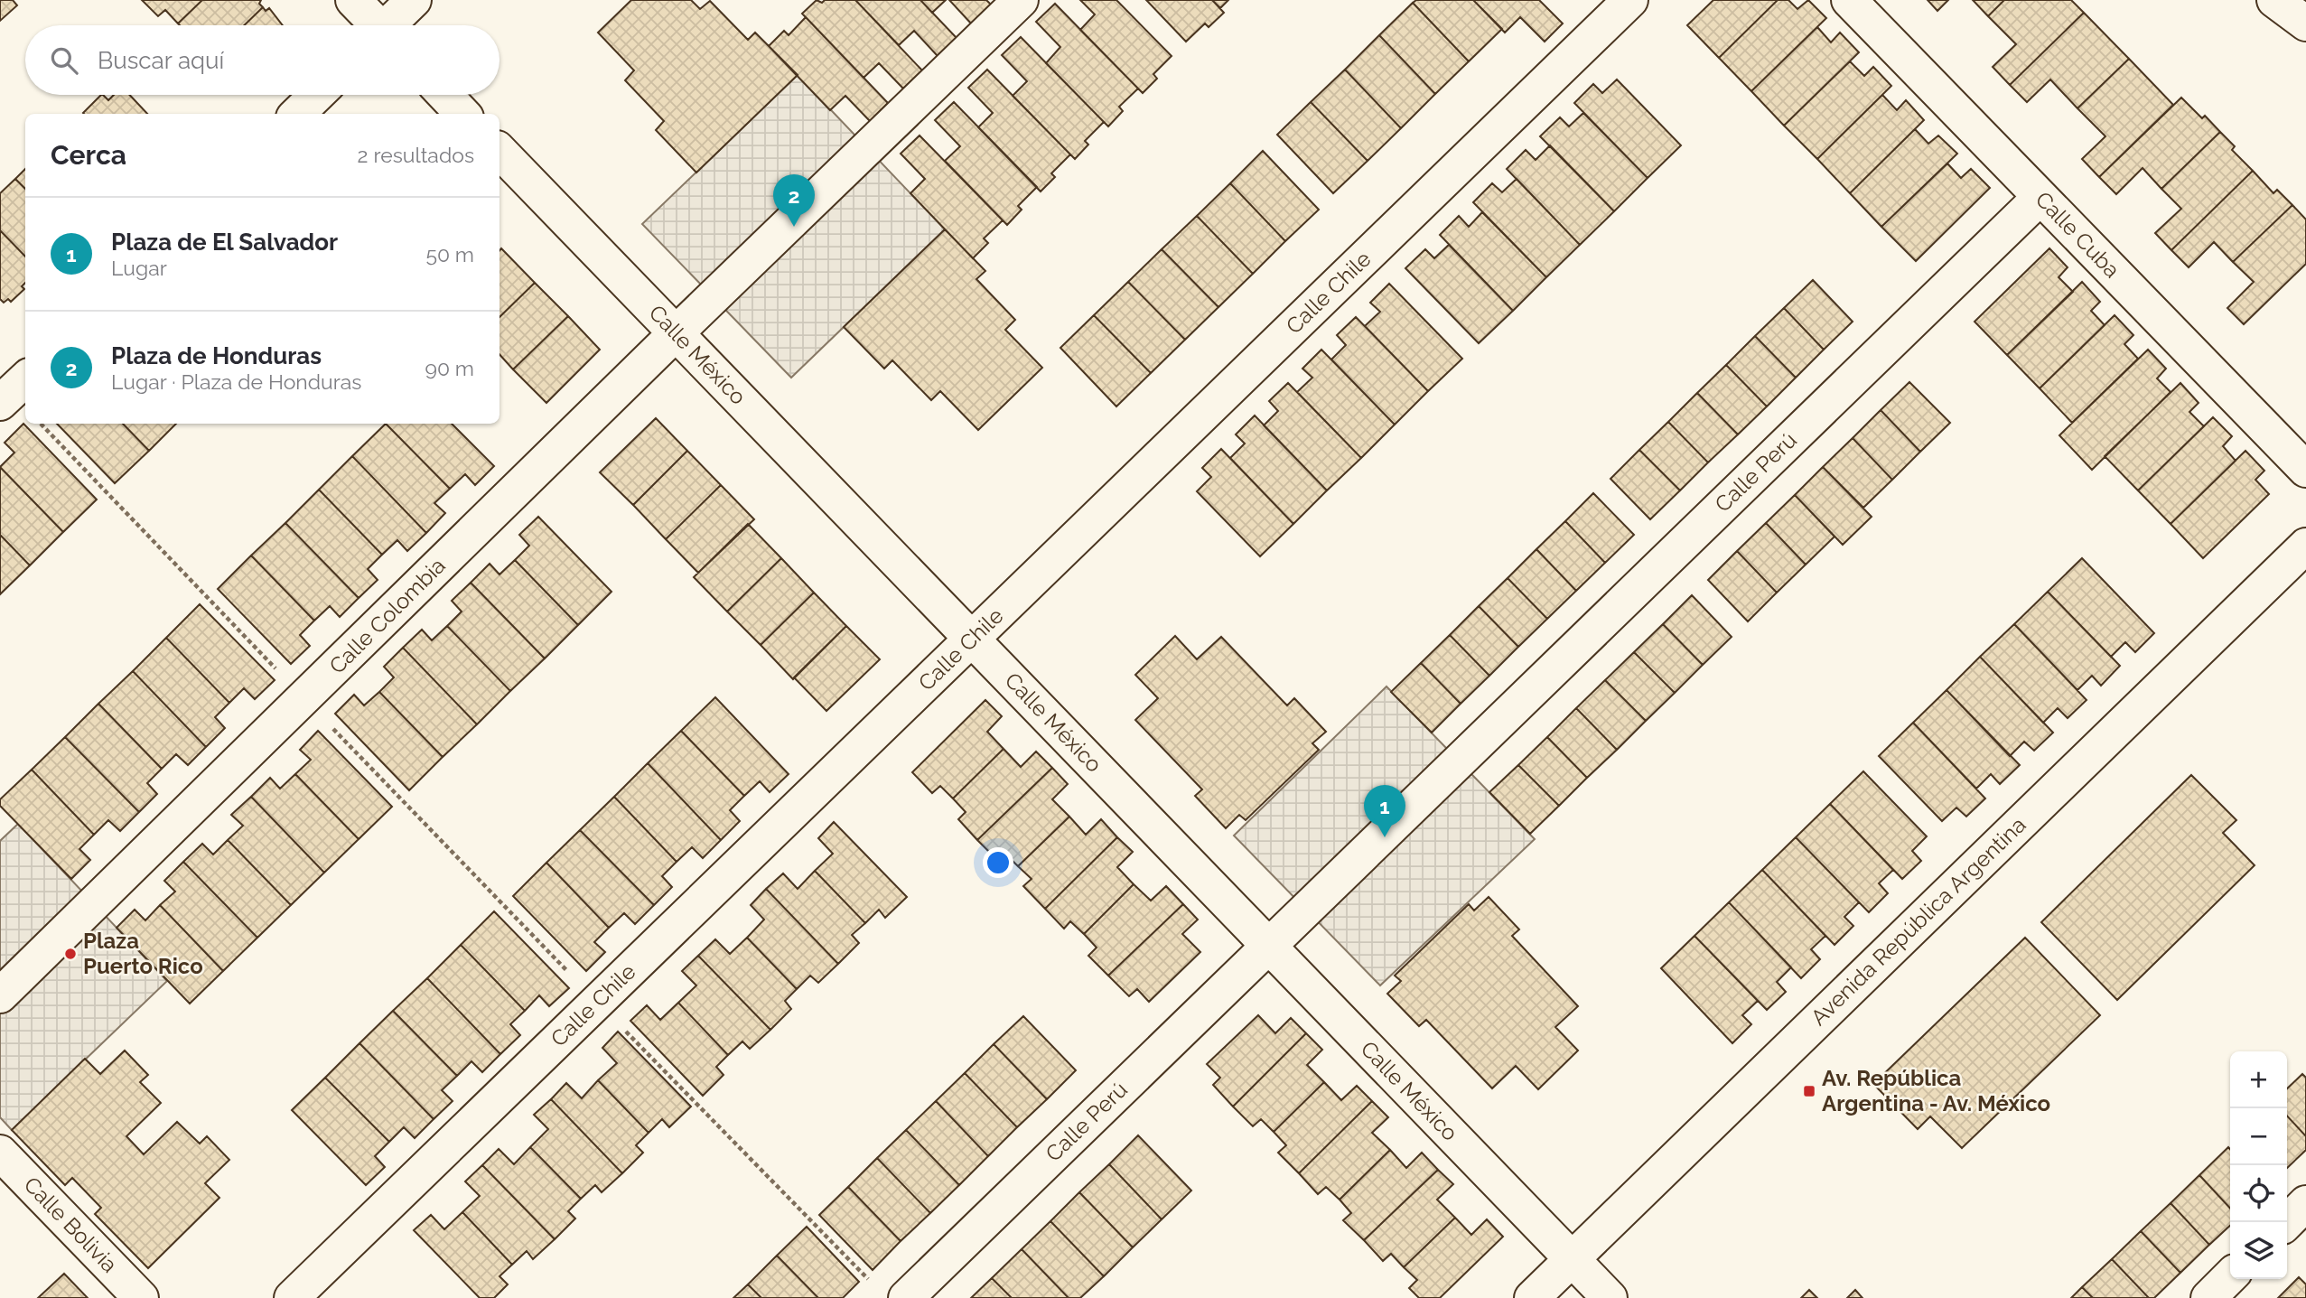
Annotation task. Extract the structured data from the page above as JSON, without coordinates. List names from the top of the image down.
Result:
{
  "streets": {
    "street": [
      "Calle Cuba",
      "Calle Chile",
      "Calle México",
      "Calle Perú",
      "Calle Colombia",
      "Avenida República Argentina",
      "Calle Bolivia"
    ]
  },
  "crossings": [
    ["Calle Cuba", "Calle Perú"],
    ["Calle Chile", "Calle México"],
    ["Calle México", "Calle Perú"],
    ["Calle México", "Calle Colombia"],
    ["Calle México", "Avenida República Argentina"]
  ],
  "places": {
    "other": ["Plaza Puerto Rico"],
    "transit": ["Av. República Argentina - Av. México"]
  },
  "page": {
    "search": "Buscar aquí",
    "heading": ["Cerca", "2 resultados"],
    "pins": ["2", "1"],
    "list": [
      {
        "mark": "1",
        "name": "Plaza de El Salvador",
        "note": "Lugar",
        "value": "50 m"
      },
      {
        "mark": "2",
        "name": "Plaza de Honduras",
        "note": "Lugar · Plaza de Honduras",
        "value": "90 m"
      }
    ],
    "map_buttons": ["+", "−"]
  }
}
